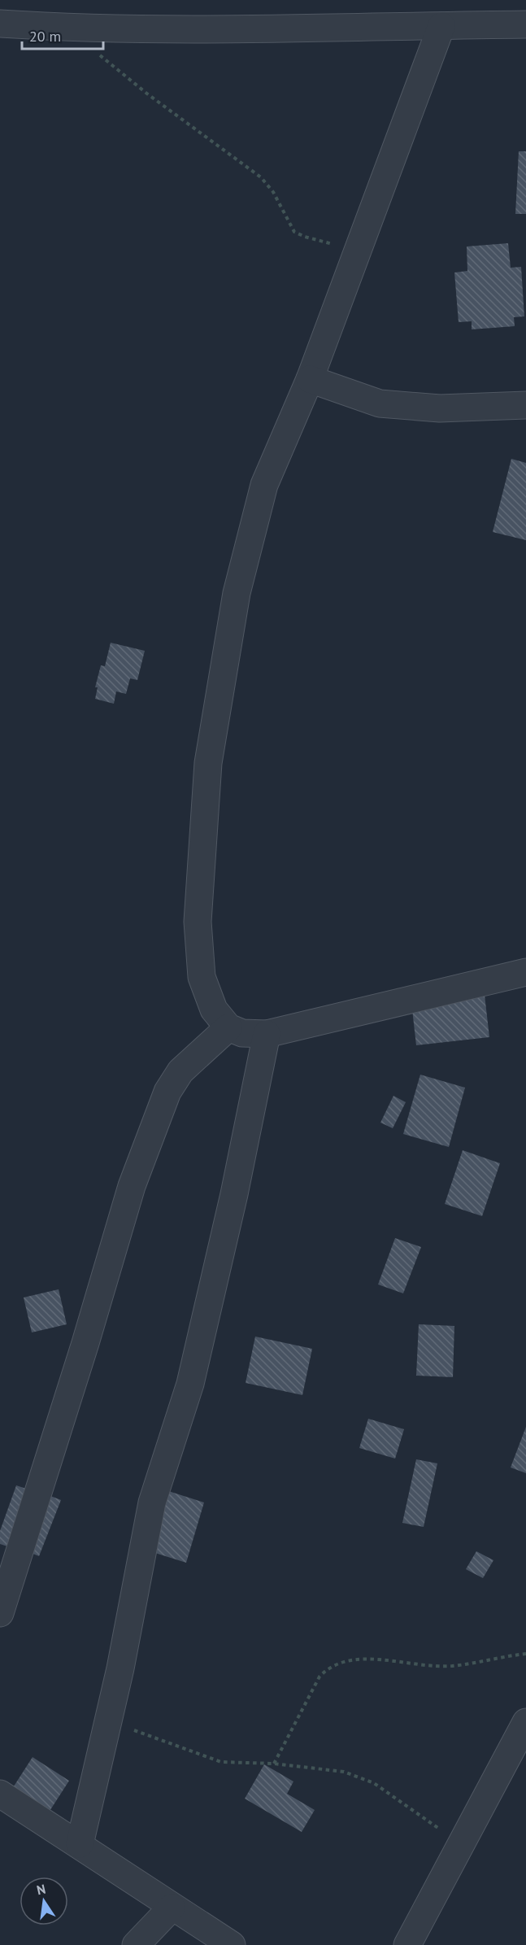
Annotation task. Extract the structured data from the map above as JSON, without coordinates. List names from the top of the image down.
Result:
{
  "scale_bar": "20 m",
  "north": "top"
}
